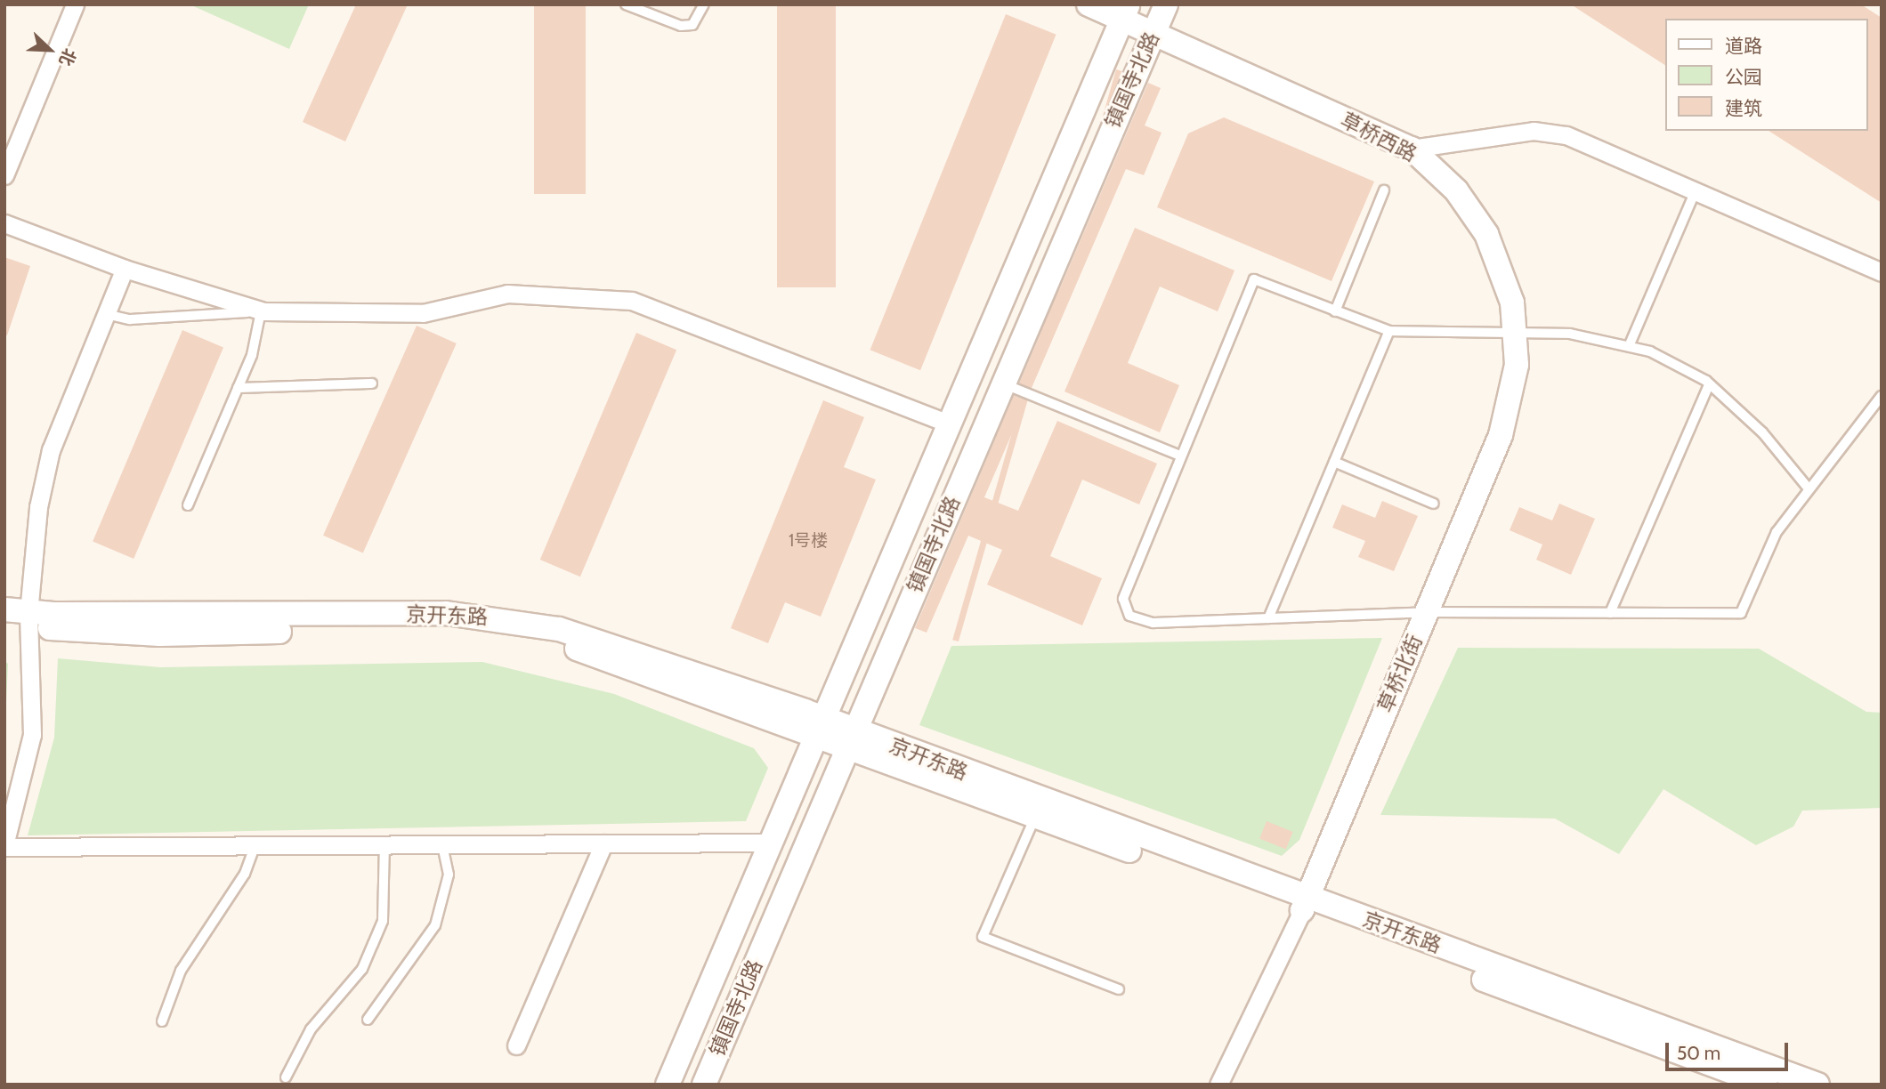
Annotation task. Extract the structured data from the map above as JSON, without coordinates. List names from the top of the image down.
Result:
{
  "streets": {
    "street": [
      "镇国寺北路",
      "草桥西路",
      "京开东路",
      "草桥北街"
    ]
  },
  "crossings": [
    ["镇国寺北路", "草桥西路"],
    ["镇国寺北路", "京开东路"],
    ["草桥西路", "草桥北街"],
    ["京开东路", "草桥北街"]
  ],
  "house_numbers": ["1号楼"],
  "legend": ["道路", "公园", "建筑"],
  "scale_bar": "50 m",
  "north": "bottom right"
}
